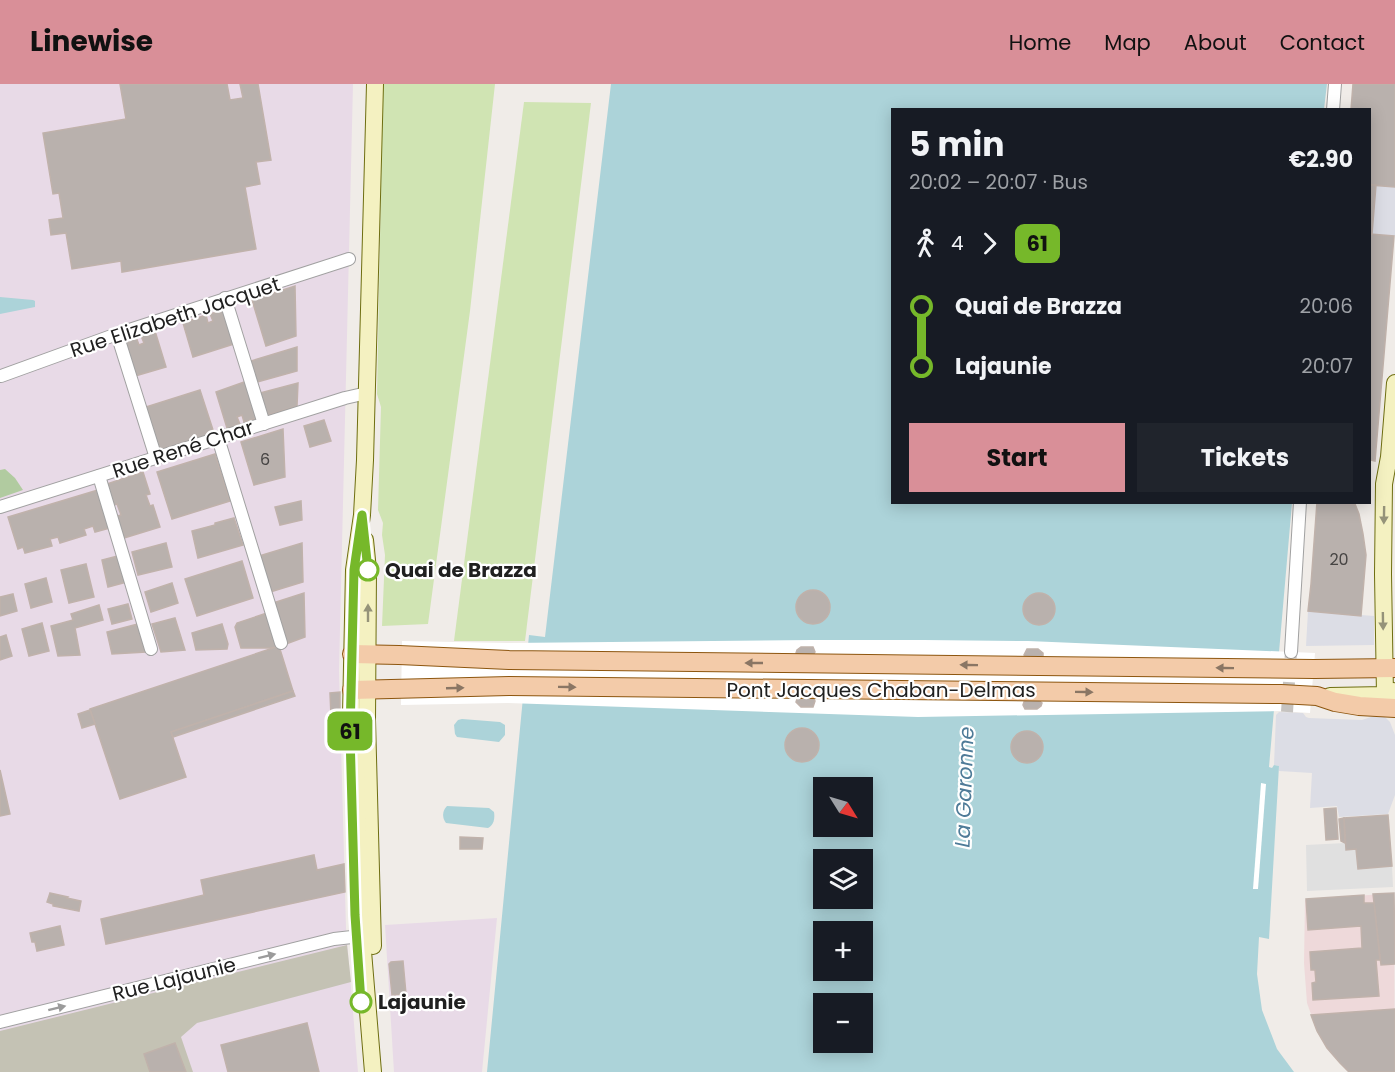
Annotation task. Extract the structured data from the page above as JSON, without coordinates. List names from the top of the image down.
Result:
{
  "streets": {
    "main road": ["Pont Jacques Chaban-Delmas"],
    "street": ["Rue Elizabeth Jacquet", "Rue René Char", "Rue Lajaunie"]
  },
  "one_way": ["Rue Lajaunie"],
  "water": ["La Garonne"],
  "places": ["Quai de Brazza", "Lajaunie"],
  "lines": ["bus line 61"],
  "house_numbers": ["6", "20"],
  "north": "bottom right",
  "page": {
    "header": "Linewise",
    "nav": [
      "Home",
      "Map",
      "About",
      "Contact"
    ],
    "on_map": "61",
    "heading": ["5 min", "20:02 – 20:07 · Bus", "€2.90"],
    "legs": ["4", "61"],
    "list": [
      {
        "name": "Quai de Brazza",
        "value": "20:06"
      },
      {
        "name": "Lajaunie",
        "value": "20:07"
      }
    ],
    "buttons": ["Start", "Tickets"],
    "map_buttons": ["+", "−"]
  }
}
